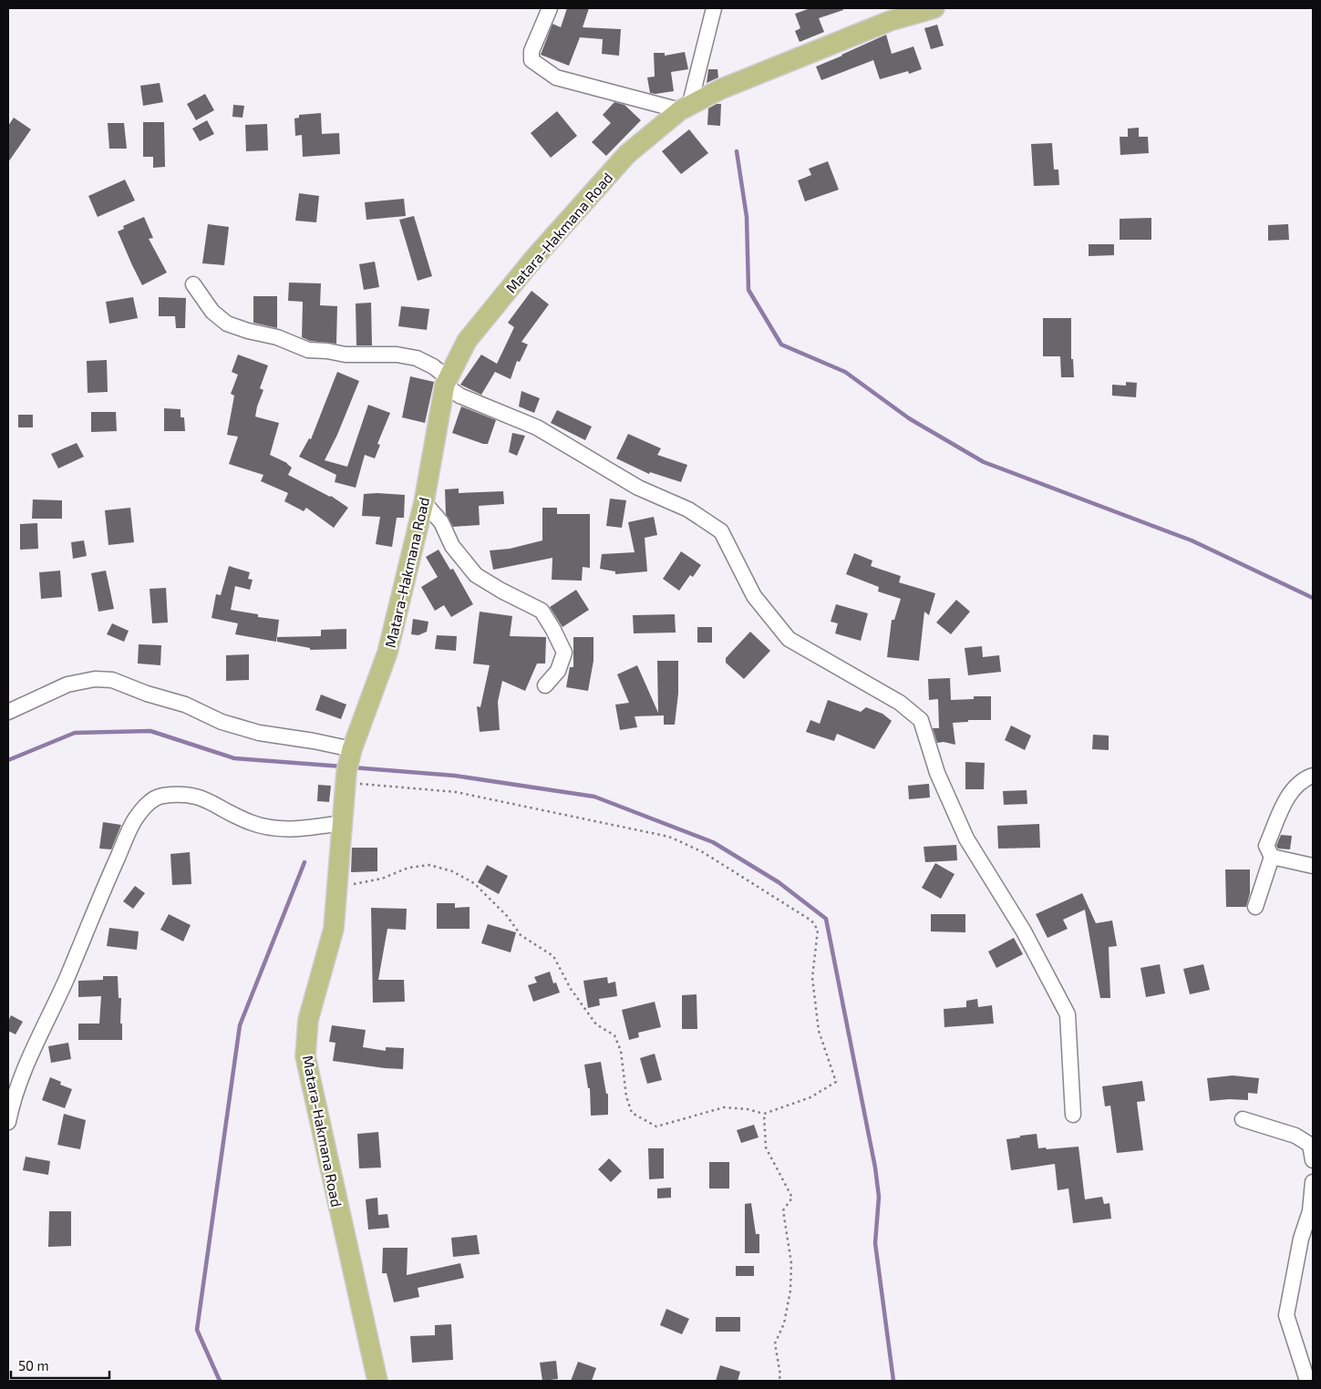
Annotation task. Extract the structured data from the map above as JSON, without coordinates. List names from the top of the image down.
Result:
{
  "streets": {
    "main road": ["Matara-Hakmana Road"]
  },
  "scale_bar": "50 m"
}
